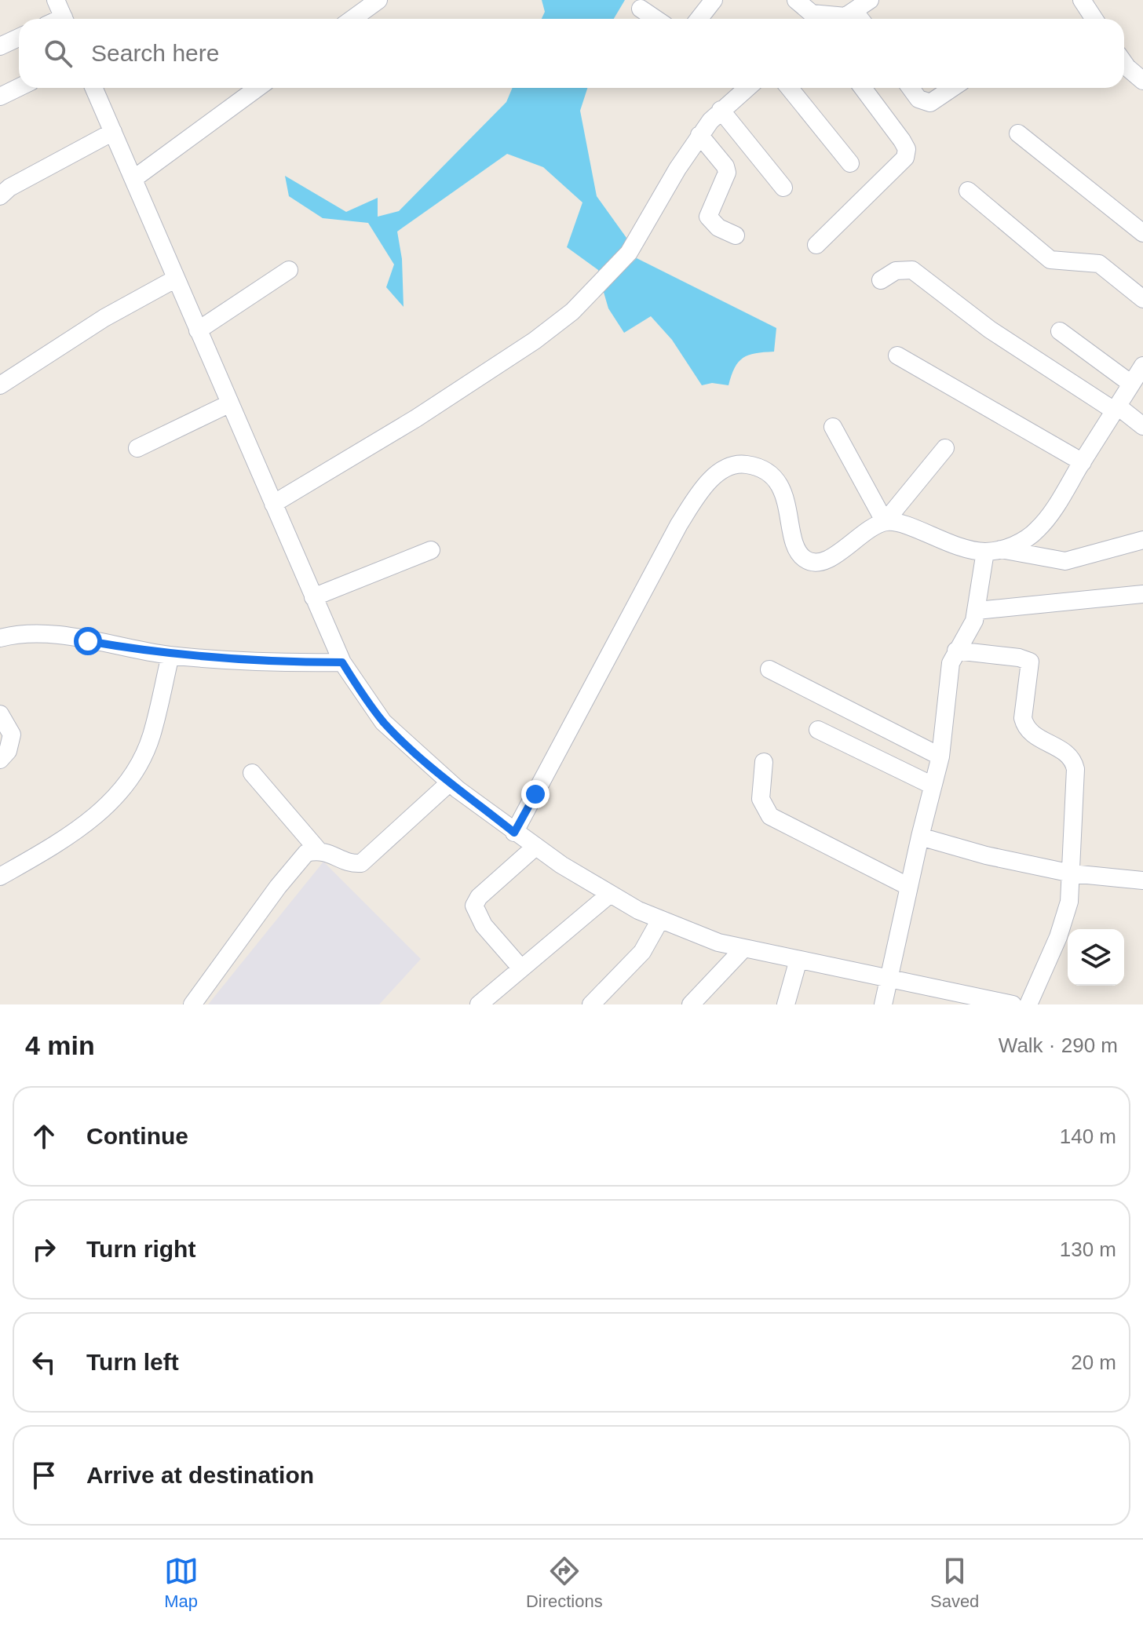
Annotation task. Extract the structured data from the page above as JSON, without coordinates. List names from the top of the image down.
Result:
{
  "page": {
    "search": "Search here",
    "heading": ["4 min", "Walk · 290 m"],
    "list": [
      ["Continue", "140 m"],
      ["Turn right", "130 m"],
      ["Turn left", "20 m"],
      "Arrive at destination"
    ],
    "nav": ["Map", "Directions", "Saved"]
  }
}
